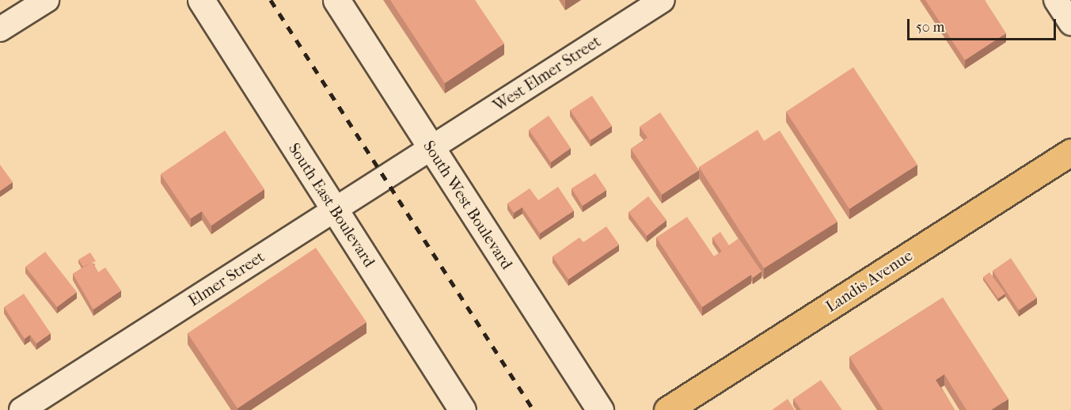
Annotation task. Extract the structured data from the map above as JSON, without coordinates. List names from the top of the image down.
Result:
{
  "streets": {
    "main road": ["South East Boulevard", "South West Boulevard", "Landis Avenue"],
    "street": ["West Elmer Street", "Elmer Street"]
  },
  "crossings": [
    ["West Elmer Street", "South West Boulevard"],
    ["West Elmer Street", "Elmer Street"],
    ["South East Boulevard", "Elmer Street"],
    ["South West Boulevard", "Elmer Street"]
  ],
  "scale_bar": "50 m"
}
